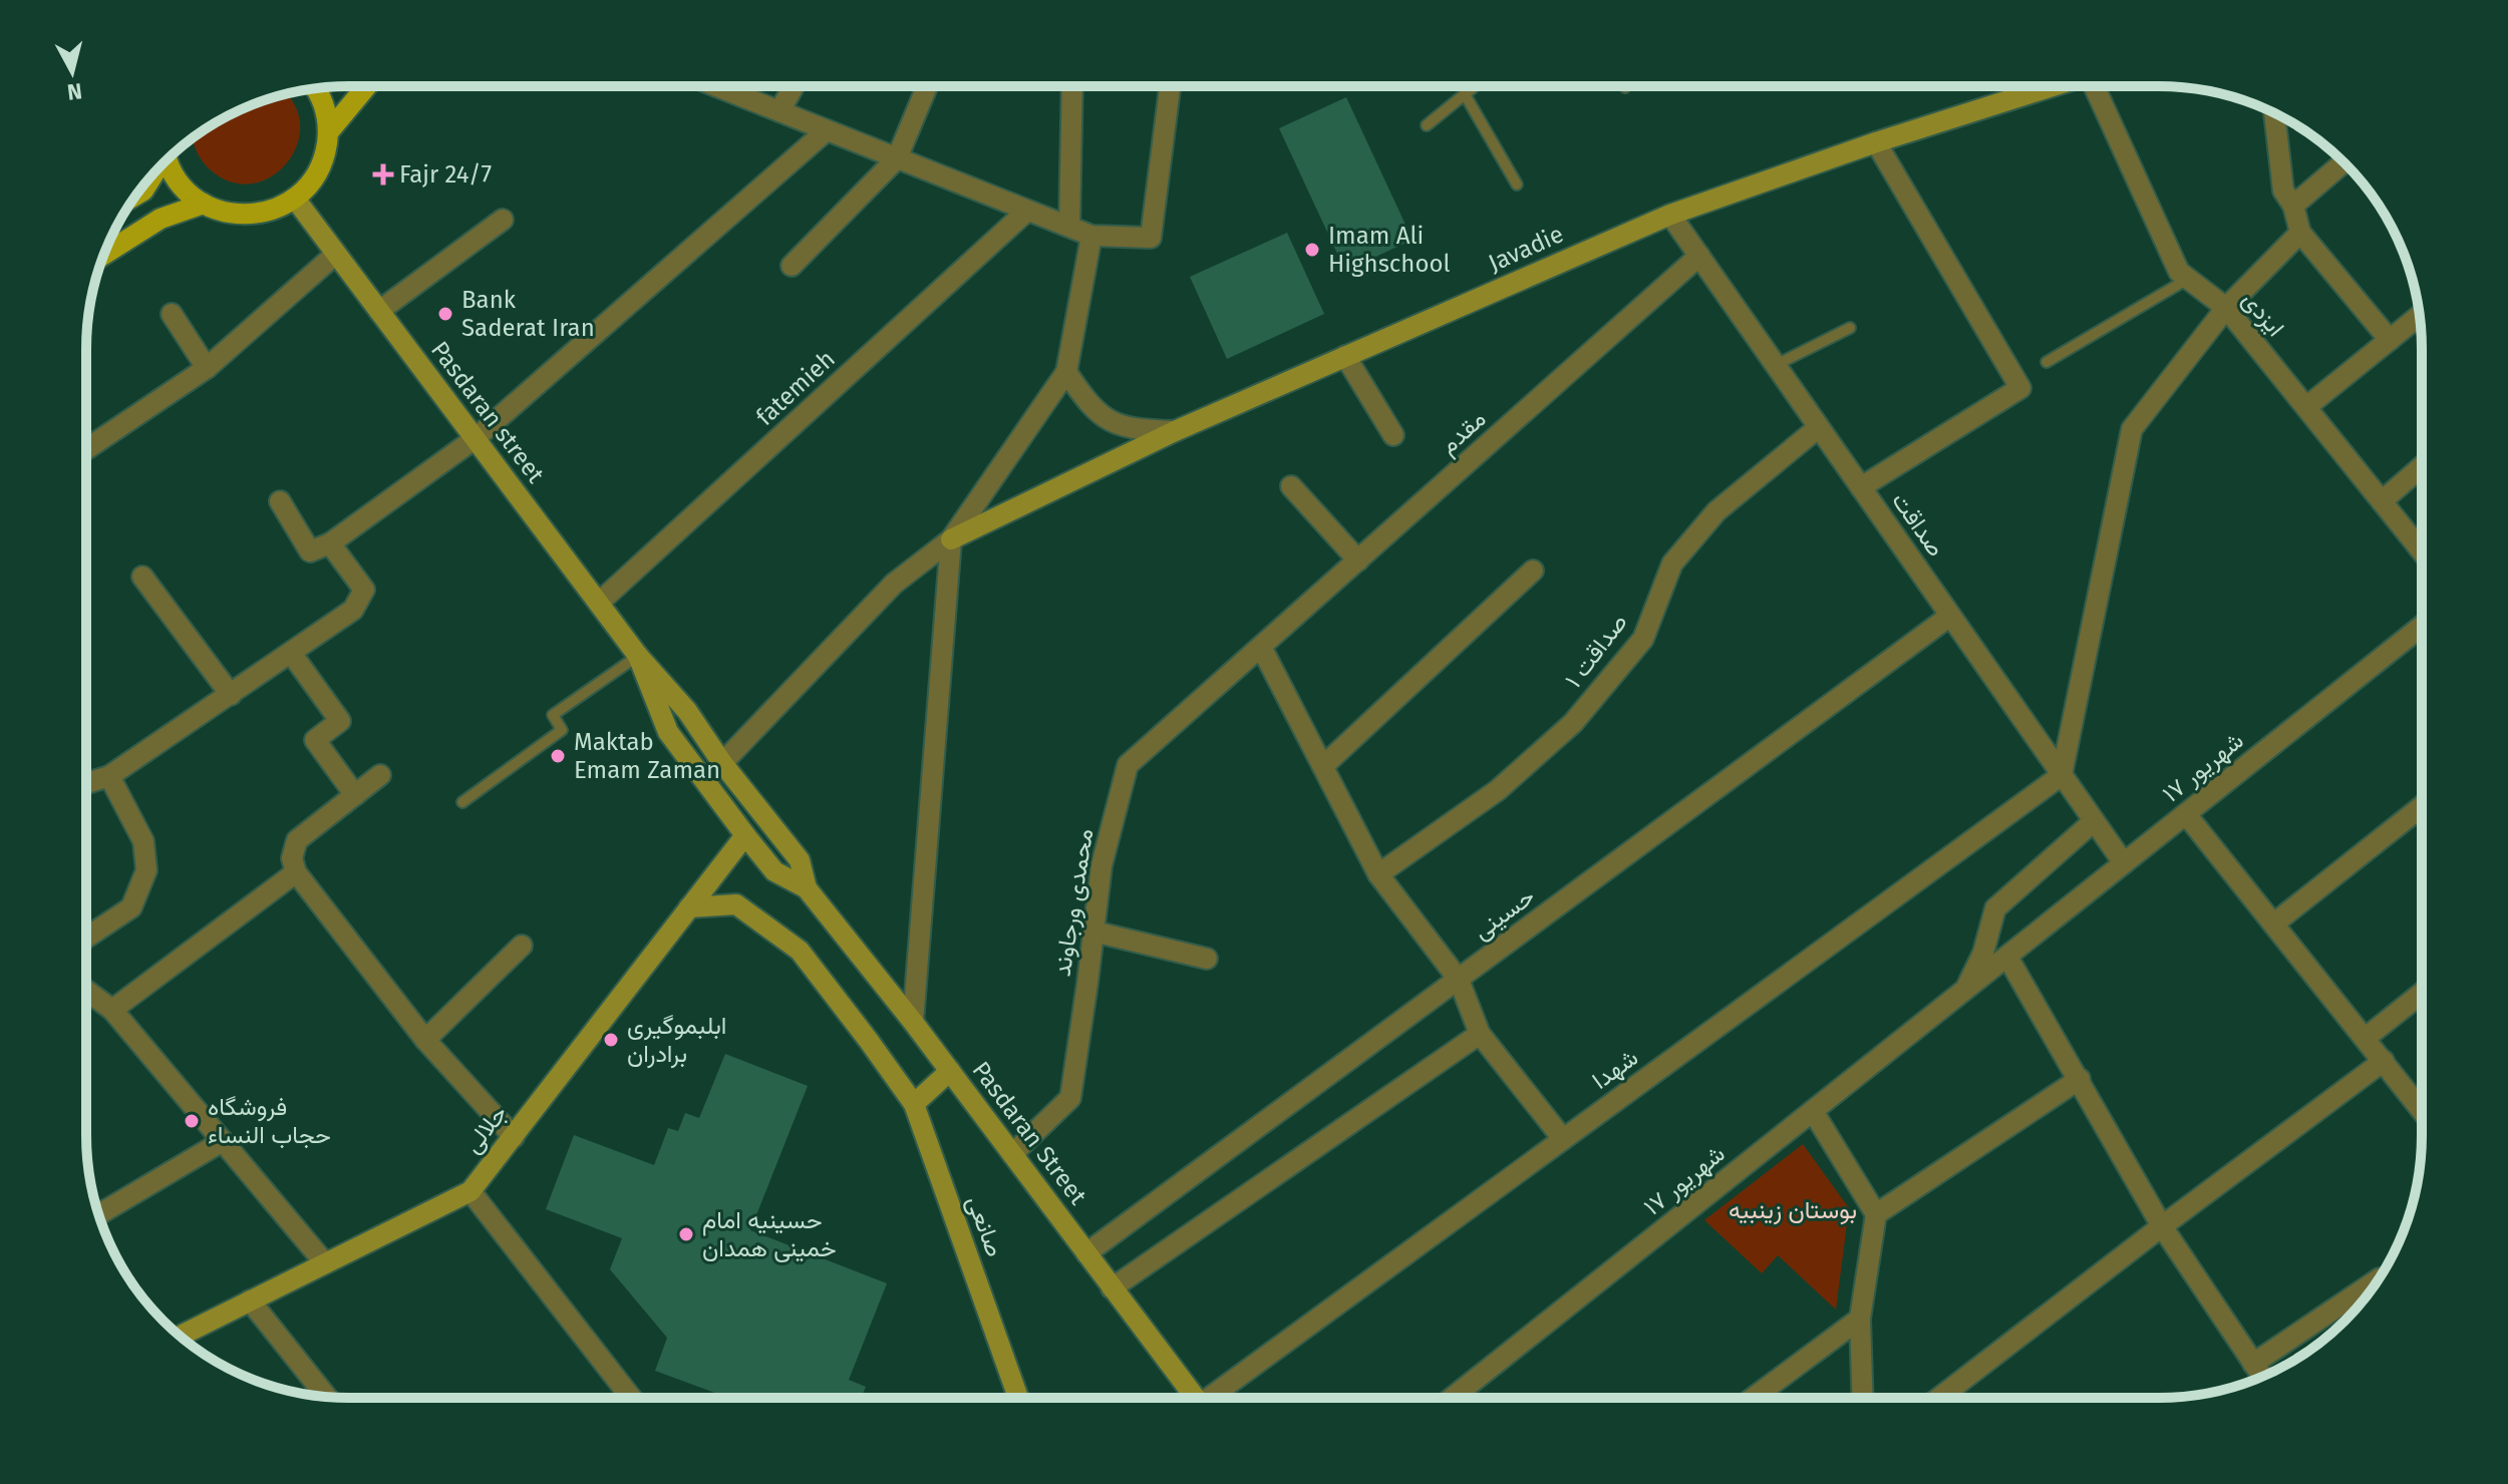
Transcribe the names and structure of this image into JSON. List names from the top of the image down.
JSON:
{
  "streets": {
    "main road": [
      "Javadie",
      "Pasdaran street",
      "جلالی",
      "Pasdaran Street",
      "صانعی"
    ],
    "street": [
      "ایزدی",
      "fatemieh",
      "مقدم",
      "صداقت",
      "صداقت ۱",
      "۱۷ شهریور",
      "محمدی ورجاوند",
      "حسینی",
      "شهدا"
    ]
  },
  "crossings": [
    ["Javadie", "صداقت"],
    ["fatemieh", "Pasdaran street"],
    ["Pasdaran street", "Pasdaran Street"],
    ["مقدم", "صداقت"],
    ["مقدم", "محمدی ورجاوند"],
    ["صداقت", "صداقت ۱"],
    ["صداقت", "۱۷ شهریور"],
    ["صداقت", "حسینی"],
    ["صداقت", "شهدا"],
    ["محمدی ورجاوند", "Pasdaran Street"],
    ["حسینی", "Pasdaran Street"],
    ["جلالی", "Pasdaran Street"],
    ["جلالی", "صانعی"]
  ],
  "parks": ["بوستان زینبیه"],
  "places": {
    "health": ["Fajr 24/7"],
    "other": [
      "Imam Ali Highschool",
      "Bank Saderat Iran",
      "Maktab Emam Zaman",
      "ابلبموگیری برادران",
      "فروشگاه حجاب النساء",
      "حسینیه امام خمینی همدان"
    ]
  },
  "north": "bottom"
}
